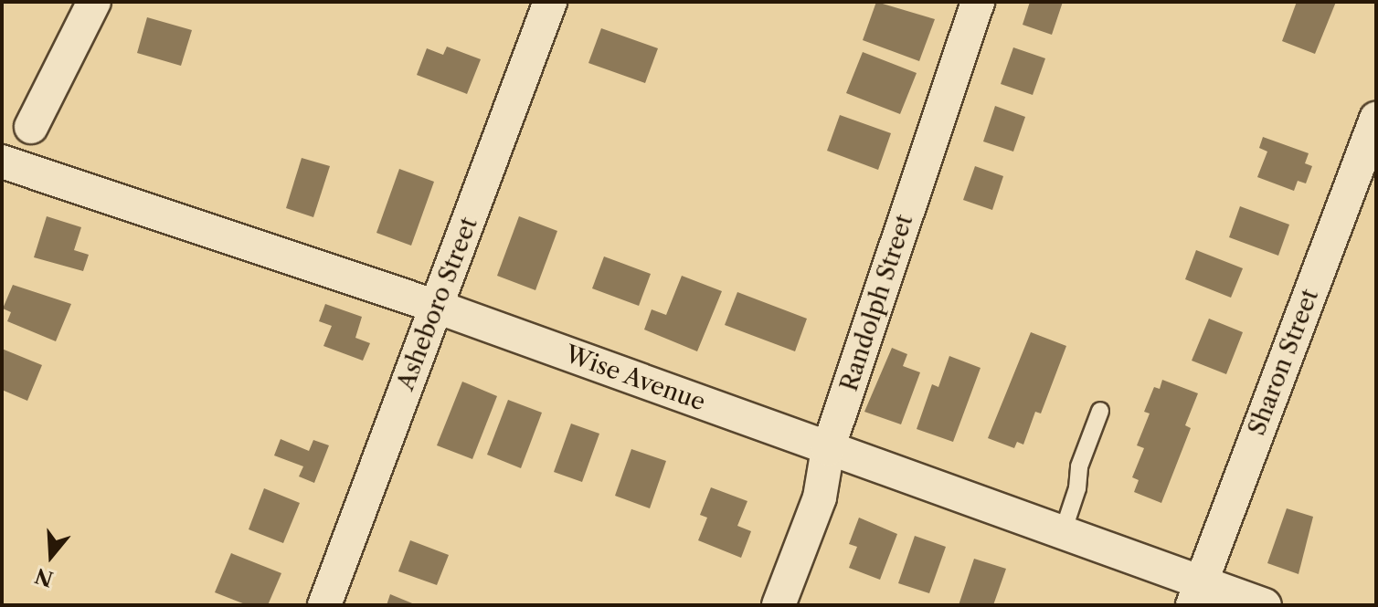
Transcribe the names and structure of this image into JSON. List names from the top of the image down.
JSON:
{
  "streets": {
    "street": [
      "Randolph Street",
      "Asheboro Street",
      "Sharon Street",
      "Wise Avenue"
    ]
  },
  "crossings": [
    ["Randolph Street", "Wise Avenue"],
    ["Asheboro Street", "Wise Avenue"],
    ["Sharon Street", "Wise Avenue"]
  ],
  "north": "bottom"
}
